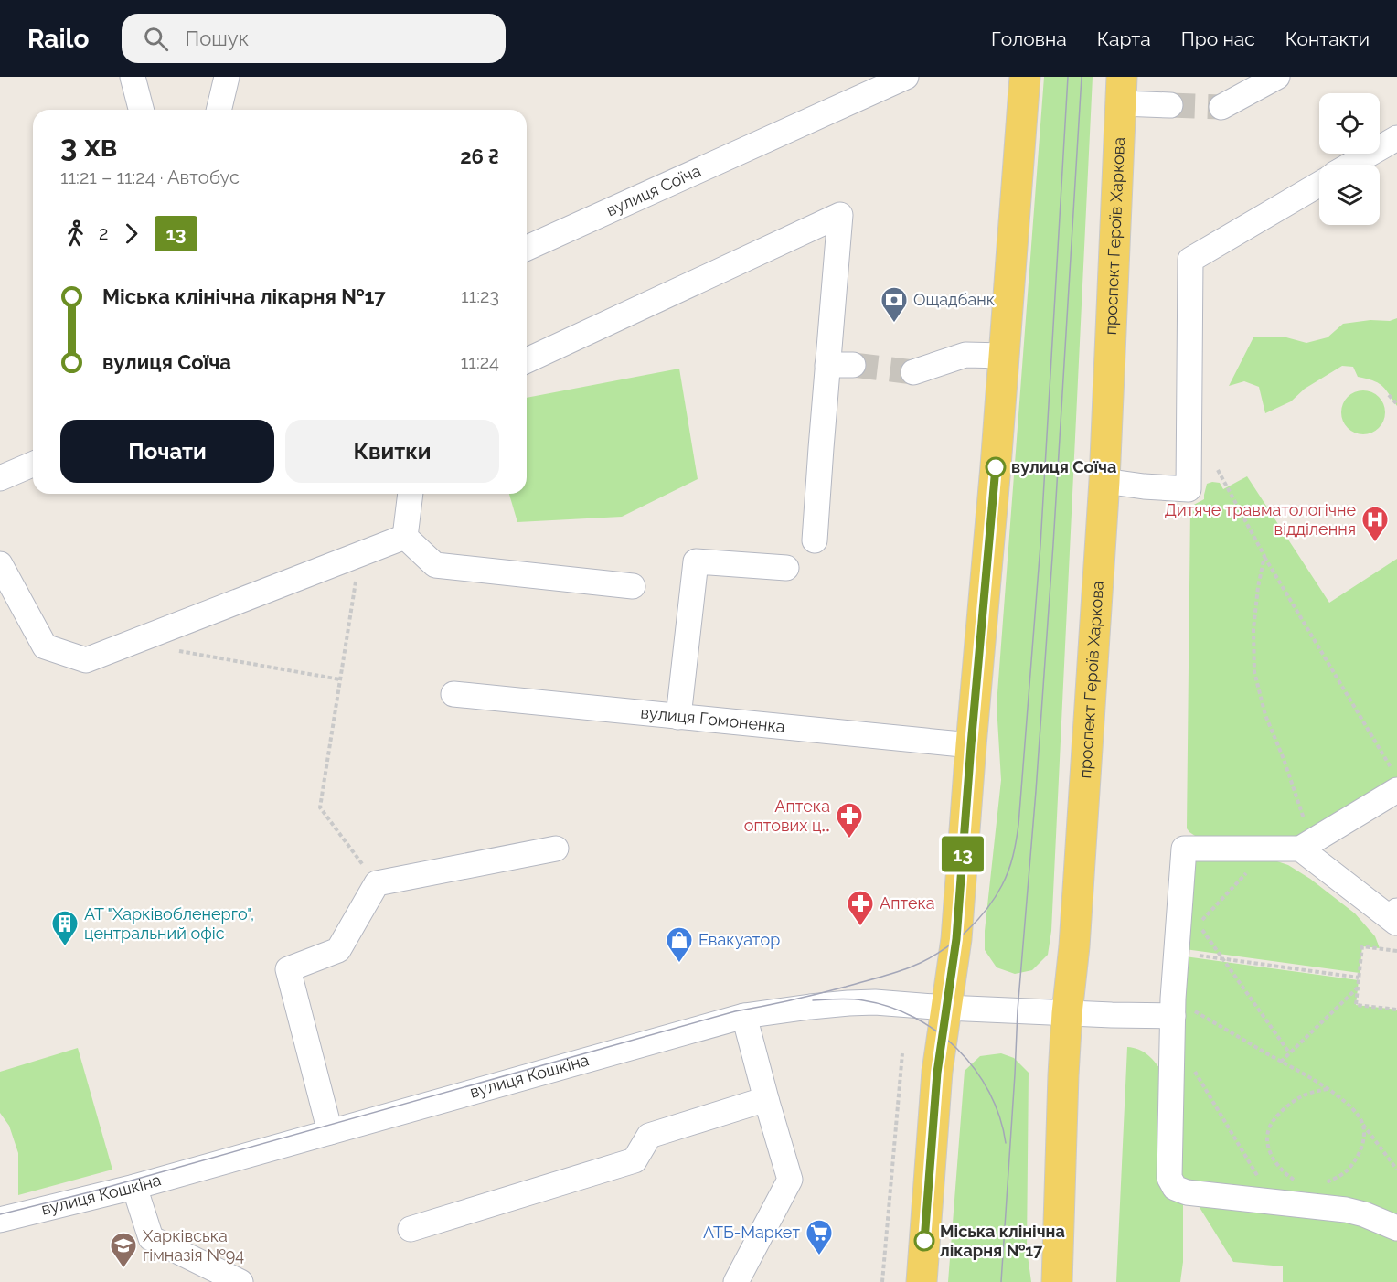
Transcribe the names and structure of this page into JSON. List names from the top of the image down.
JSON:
{
  "streets": {
    "main road": ["проспект Героїв Харкова"],
    "street": ["вулиця Соїча", "вулиця Гомоненка", "вулиця Кошкіна"]
  },
  "crossings": [
    ["проспект Героїв Харкова", "вулиця Кошкіна"]
  ],
  "places": {
    "bank": ["Ощадбанк"],
    "other": ["вулиця Соїча", "Міська клінічна лікарня №17"],
    "hospital": ["Дитяче травматологічне відділення"],
    "pharmacy": ["Аптека оптових ц‥", "Аптека"],
    "building": ["АТ \"Харківобленерго\", центральний офіс"],
    "shop": ["Евакуатор"],
    "supermarket": ["АТБ-Маркет"],
    "school or university": ["Харківська гімназія №94"]
  },
  "lines": ["bus line 13"],
  "page": {
    "header": "Railo",
    "search": "Пошук",
    "nav": [
      "Головна",
      "Карта",
      "Про нас",
      "Контакти"
    ],
    "on_map": "13",
    "heading": ["3 хв", "11:21 – 11:24 · Автобус", "26 ₴"],
    "legs": ["2", "13"],
    "list": [
      {
        "name": "Міська клінічна лікарня №17",
        "value": "11:23"
      },
      {
        "name": "вулиця Соїча",
        "value": "11:24"
      }
    ],
    "buttons": ["Почати", "Квитки"]
  }
}
